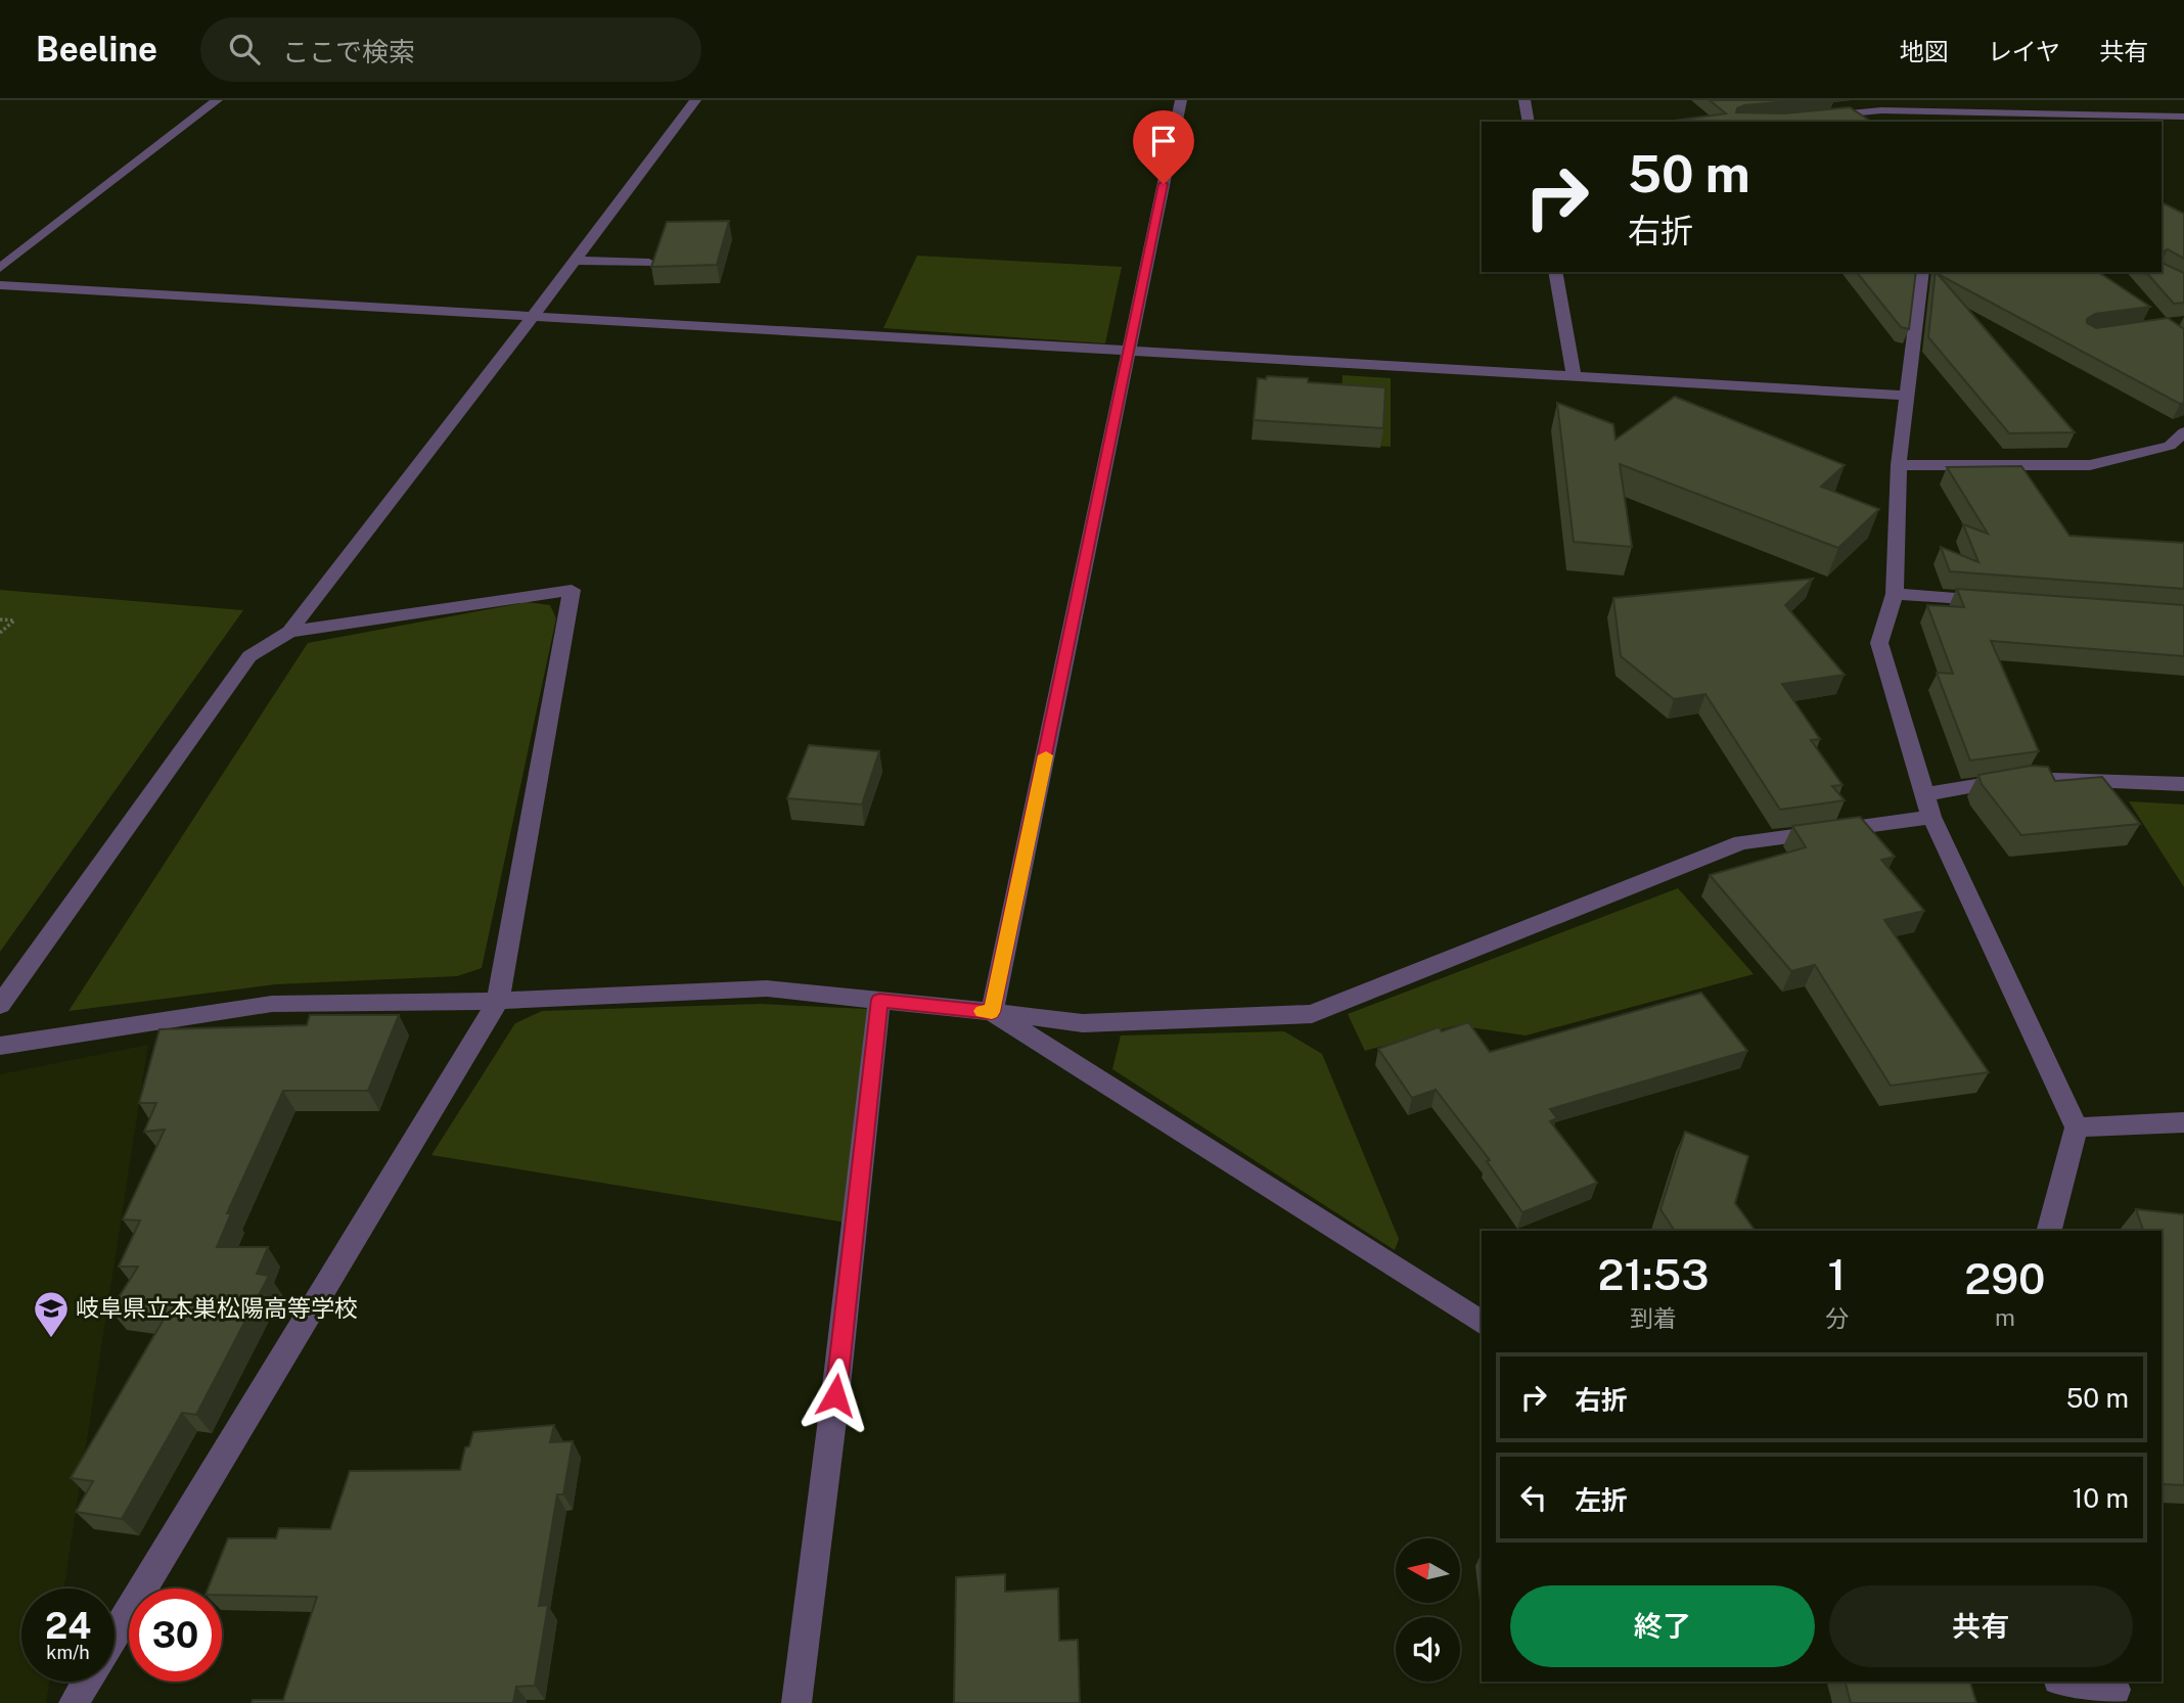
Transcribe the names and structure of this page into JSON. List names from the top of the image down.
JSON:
{
  "places": {
    "school or university": ["岐阜県立本巣松陽高等学校"]
  },
  "north": "left",
  "page": {
    "header": "Beeline",
    "search": "ここで検索",
    "nav": ["地図", "レイヤ", "共有"],
    "turn": ["50 m", "右折"],
    "eta": [
      "21:53",
      "到着",
      "1",
      "分",
      "290",
      "m"
    ],
    "list": [
      {
        "name": "右折",
        "value": "50 m"
      },
      {
        "name": "左折",
        "value": "10 m"
      }
    ],
    "buttons": ["終了", "共有"],
    "speed": "24 km/h",
    "limit": "30"
  }
}
